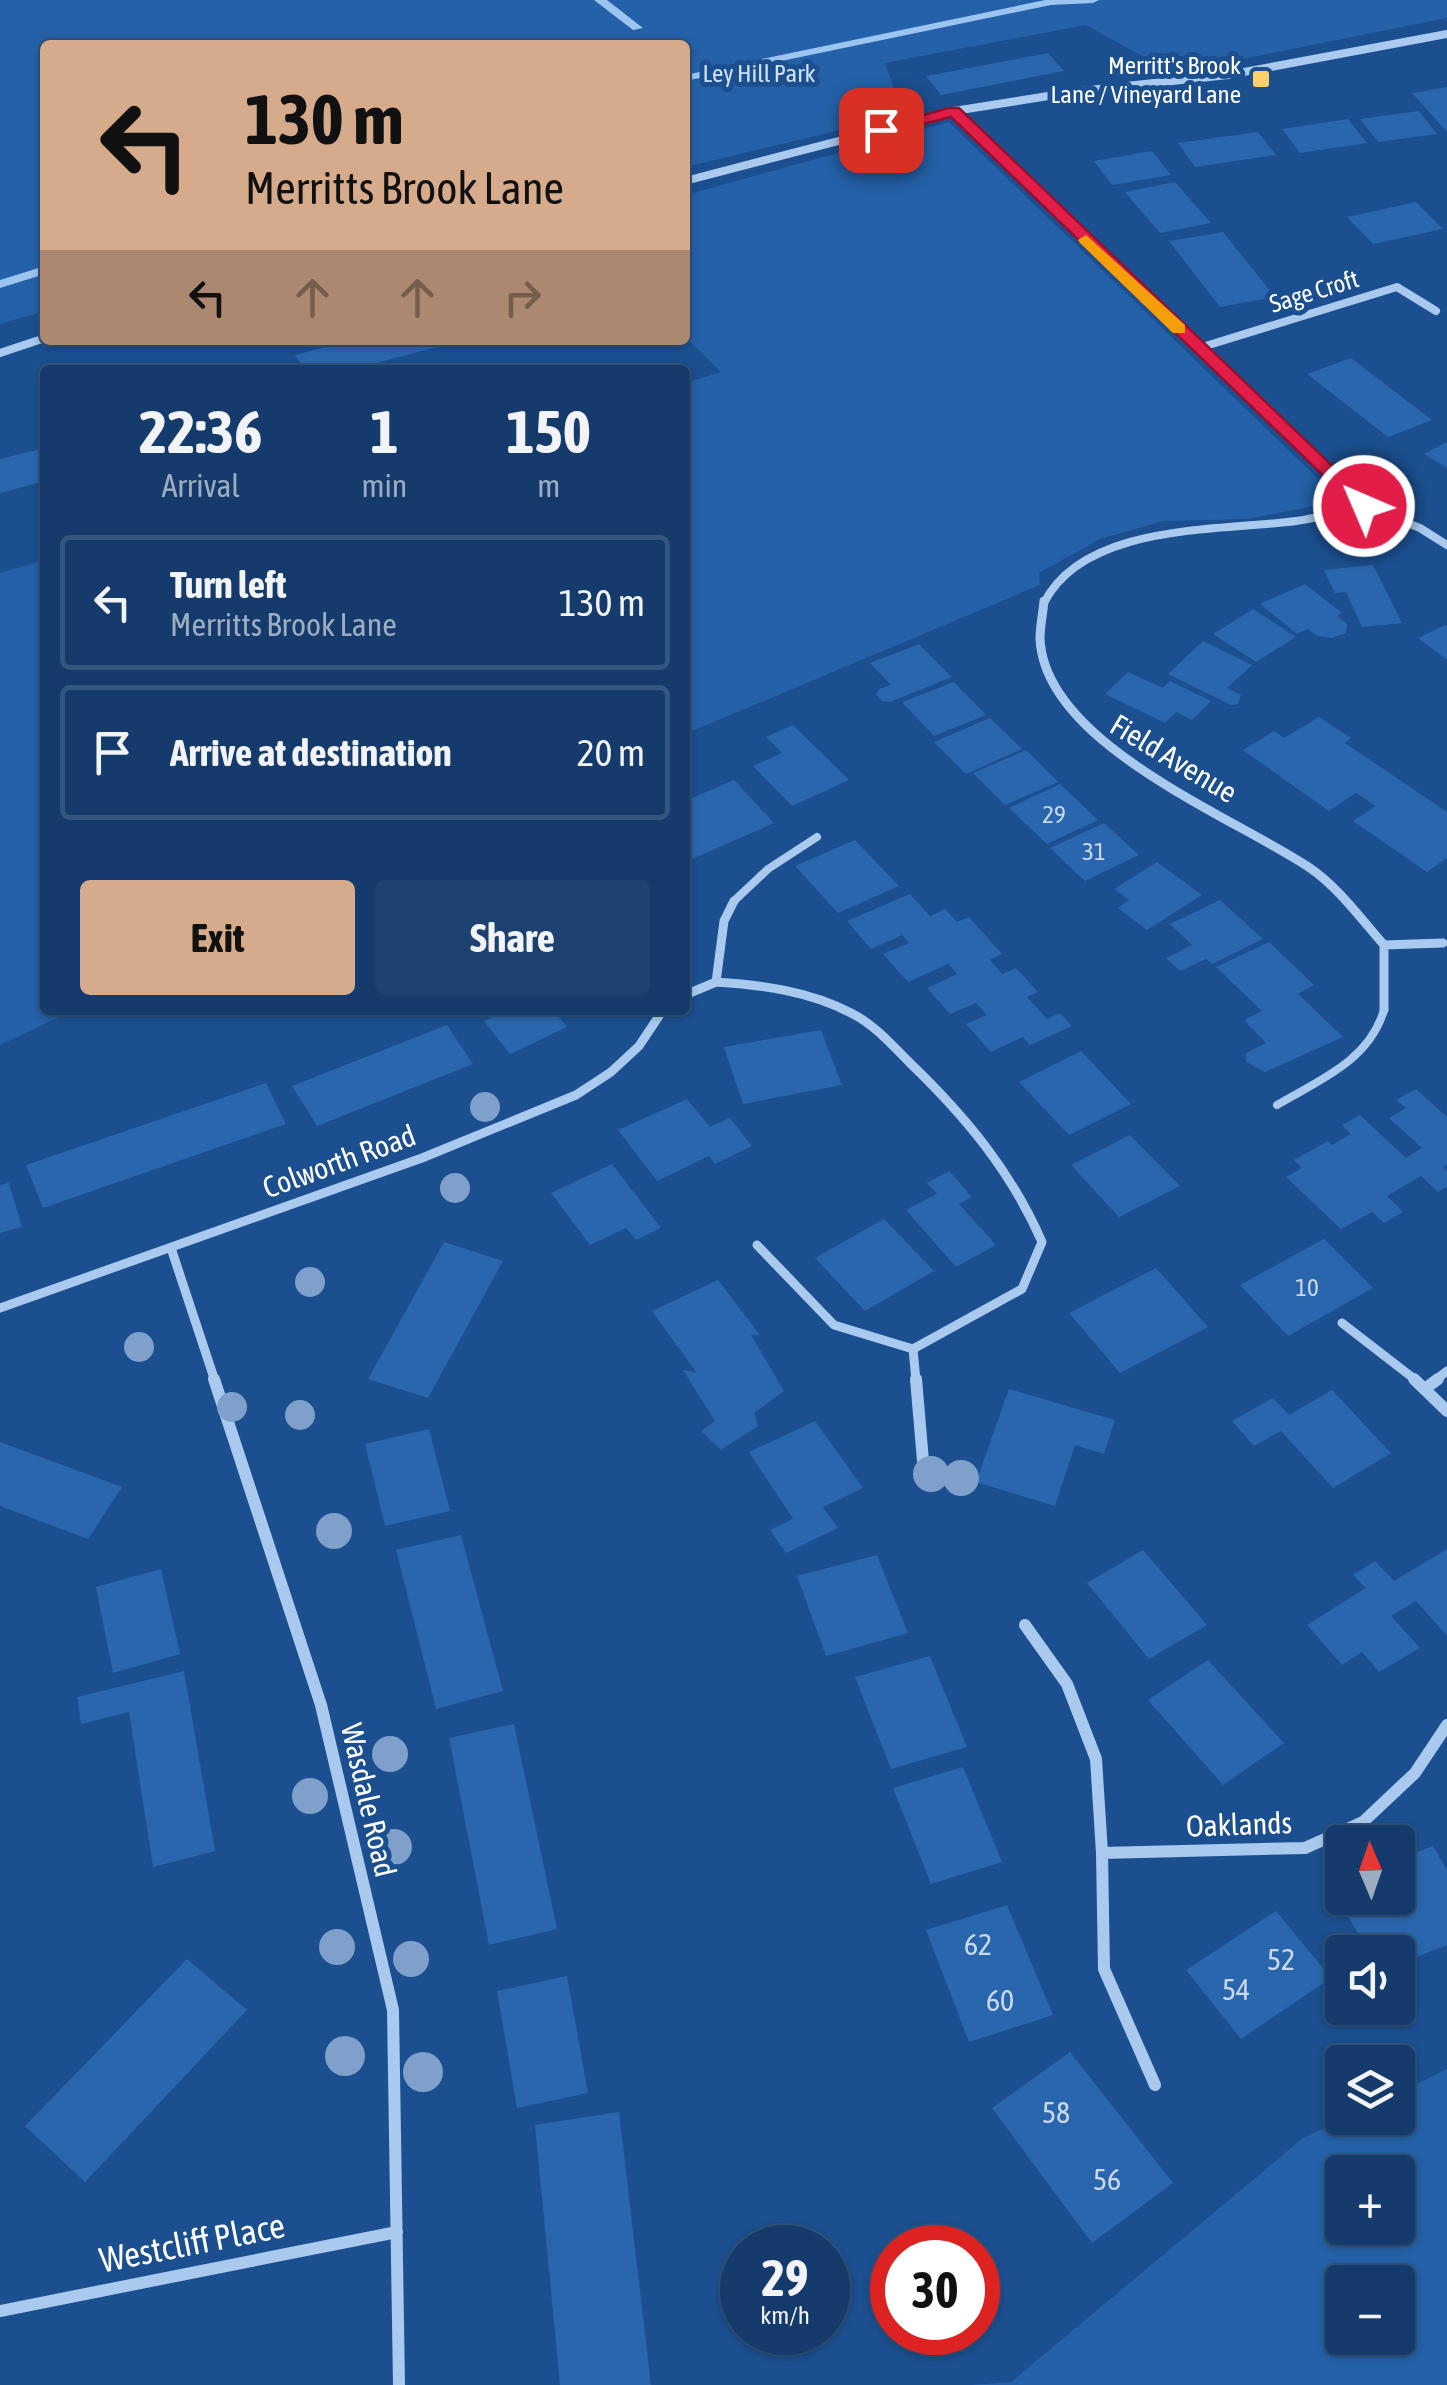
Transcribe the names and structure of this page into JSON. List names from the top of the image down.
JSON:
{
  "streets": {
    "street": [
      "Sage Croft",
      "Field Avenue",
      "Colworth Road",
      "Wasdale Road",
      "Oaklands",
      "Westcliff Place"
    ]
  },
  "crossings": [
    ["Colworth Road", "Wasdale Road"],
    ["Wasdale Road", "Westcliff Place"]
  ],
  "parks": ["Ley Hill Park"],
  "places": {
    "transit": ["Merritt's Brook Lane / Vineyard Lane"]
  },
  "house_numbers": [
    "29",
    "31",
    "10",
    "62",
    "52",
    "54",
    "60",
    "58",
    "56"
  ],
  "north": "top",
  "page": {
    "turn": ["130 m", "Merritts Brook Lane"],
    "eta": [
      "22:36",
      "Arrival",
      "1",
      "min",
      "150",
      "m"
    ],
    "list": [
      {
        "name": "Turn left",
        "note": "Merritts Brook Lane",
        "value": "130 m"
      },
      {
        "name": "Arrive at destination",
        "value": "20 m"
      }
    ],
    "buttons": ["Exit", "Share"],
    "map_buttons": ["+", "−"],
    "speed": "29 km/h",
    "limit": "30"
  }
}
